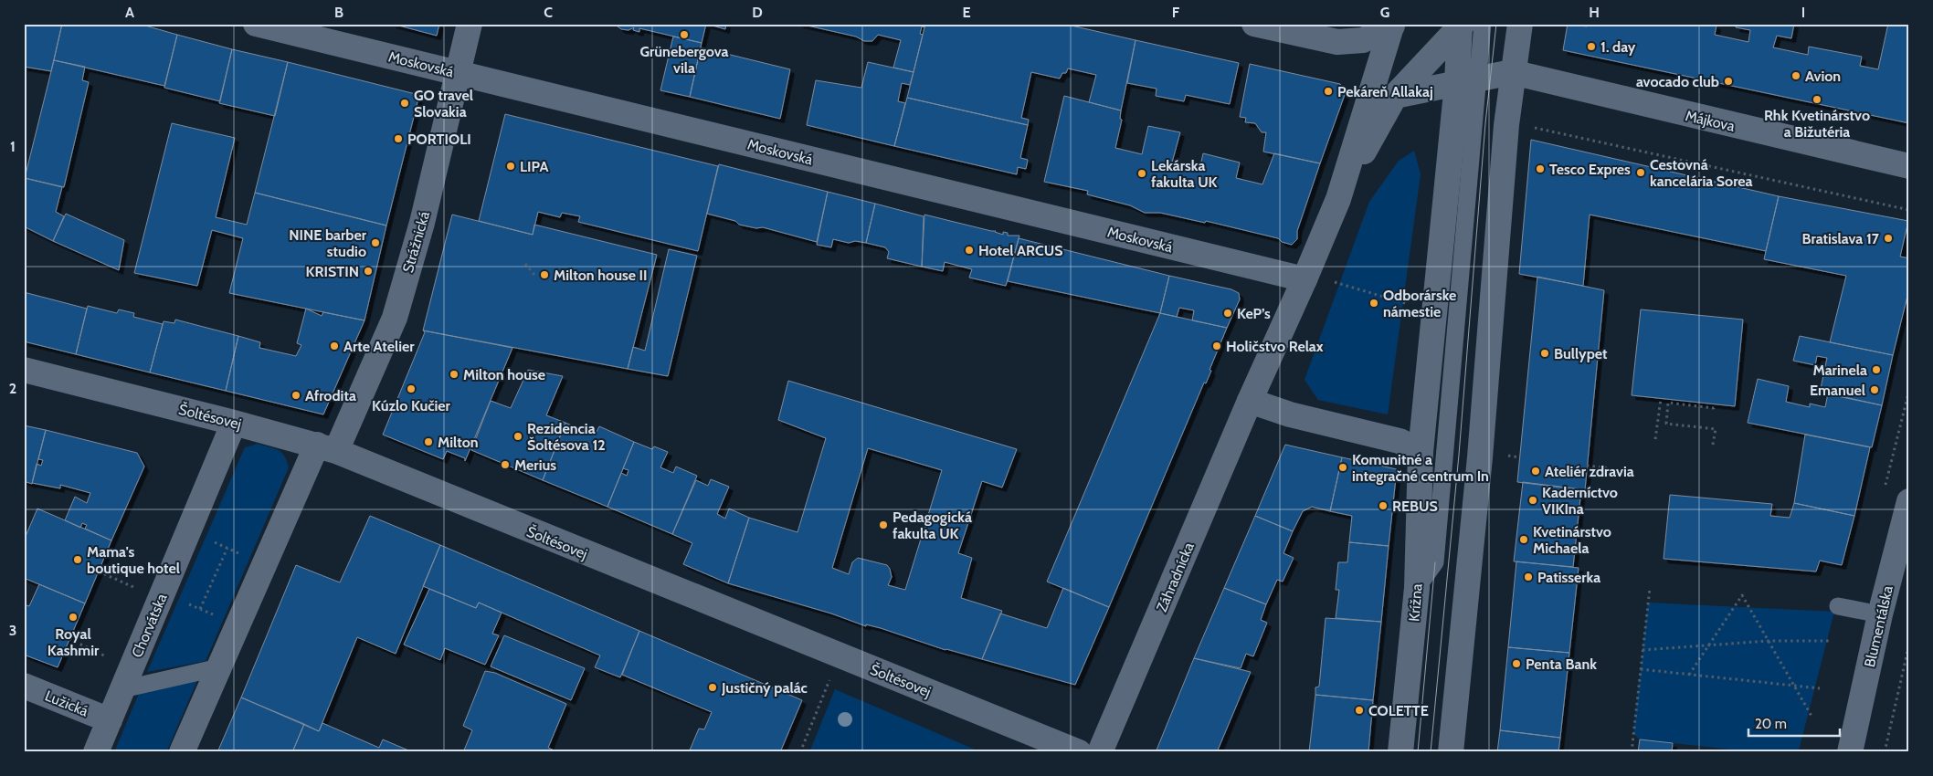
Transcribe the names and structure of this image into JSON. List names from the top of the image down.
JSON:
{
  "streets": {
    "street": [
      "Moskovská",
      "Májkova",
      "Strážnická",
      "Šoltésovej",
      "Záhradnícka",
      "Krížna",
      "Chorvátska",
      "Blumentálska",
      "Lužická"
    ]
  },
  "crossings": [
    ["Moskovská", "Strážnická"],
    ["Strážnická", "Šoltésovej"],
    ["Šoltésovej", "Chorvátska"],
    ["Chorvátska", "Lužická"]
  ],
  "places": [
    "Grünebergova vila",
    "1. day",
    "Avion",
    "avocado club",
    "Pekáreň Allakaj",
    "Rhk Kvetinárstvo a Bižutéria",
    "GO travel Slovakia",
    "PORTIOLI",
    "LIPA",
    "Tesco Expres",
    "Cestovná kancelária Sorea",
    "Lekárska fakulta UK",
    "Bratislava 17",
    "NINE barber studio",
    "Hotel ARCUS",
    "KRISTIN",
    "Milton house II",
    "Odborárske námestie",
    "KeP’s",
    "Arte Atelier",
    "Holičstvo Relax",
    "Bullypet",
    "Marinela",
    "Milton house",
    "Kúzlo Kučier",
    "Emanuel",
    "Afrodita",
    "Rezidencia Šoltésova 12",
    "Milton",
    "Merius",
    "Komunitné a integračné centrum In",
    "Ateliér zdravia",
    "Kaderníctvo VIKIna",
    "REBUS",
    "Pedagogická fakulta UK",
    "Kvetinárstvo Michaela",
    "Mama's boutique hotel",
    "Patisserka",
    "Royal Kashmir",
    "Penta Bank",
    "Justičný palác",
    "COLETTE"
  ],
  "scale_bar": "20 m",
  "grid": {
    "columns": [
      "A",
      "B",
      "C",
      "D",
      "E",
      "F",
      "G",
      "H",
      "I"
    ],
    "rows": ["1", "2", "3"]
  }
}
